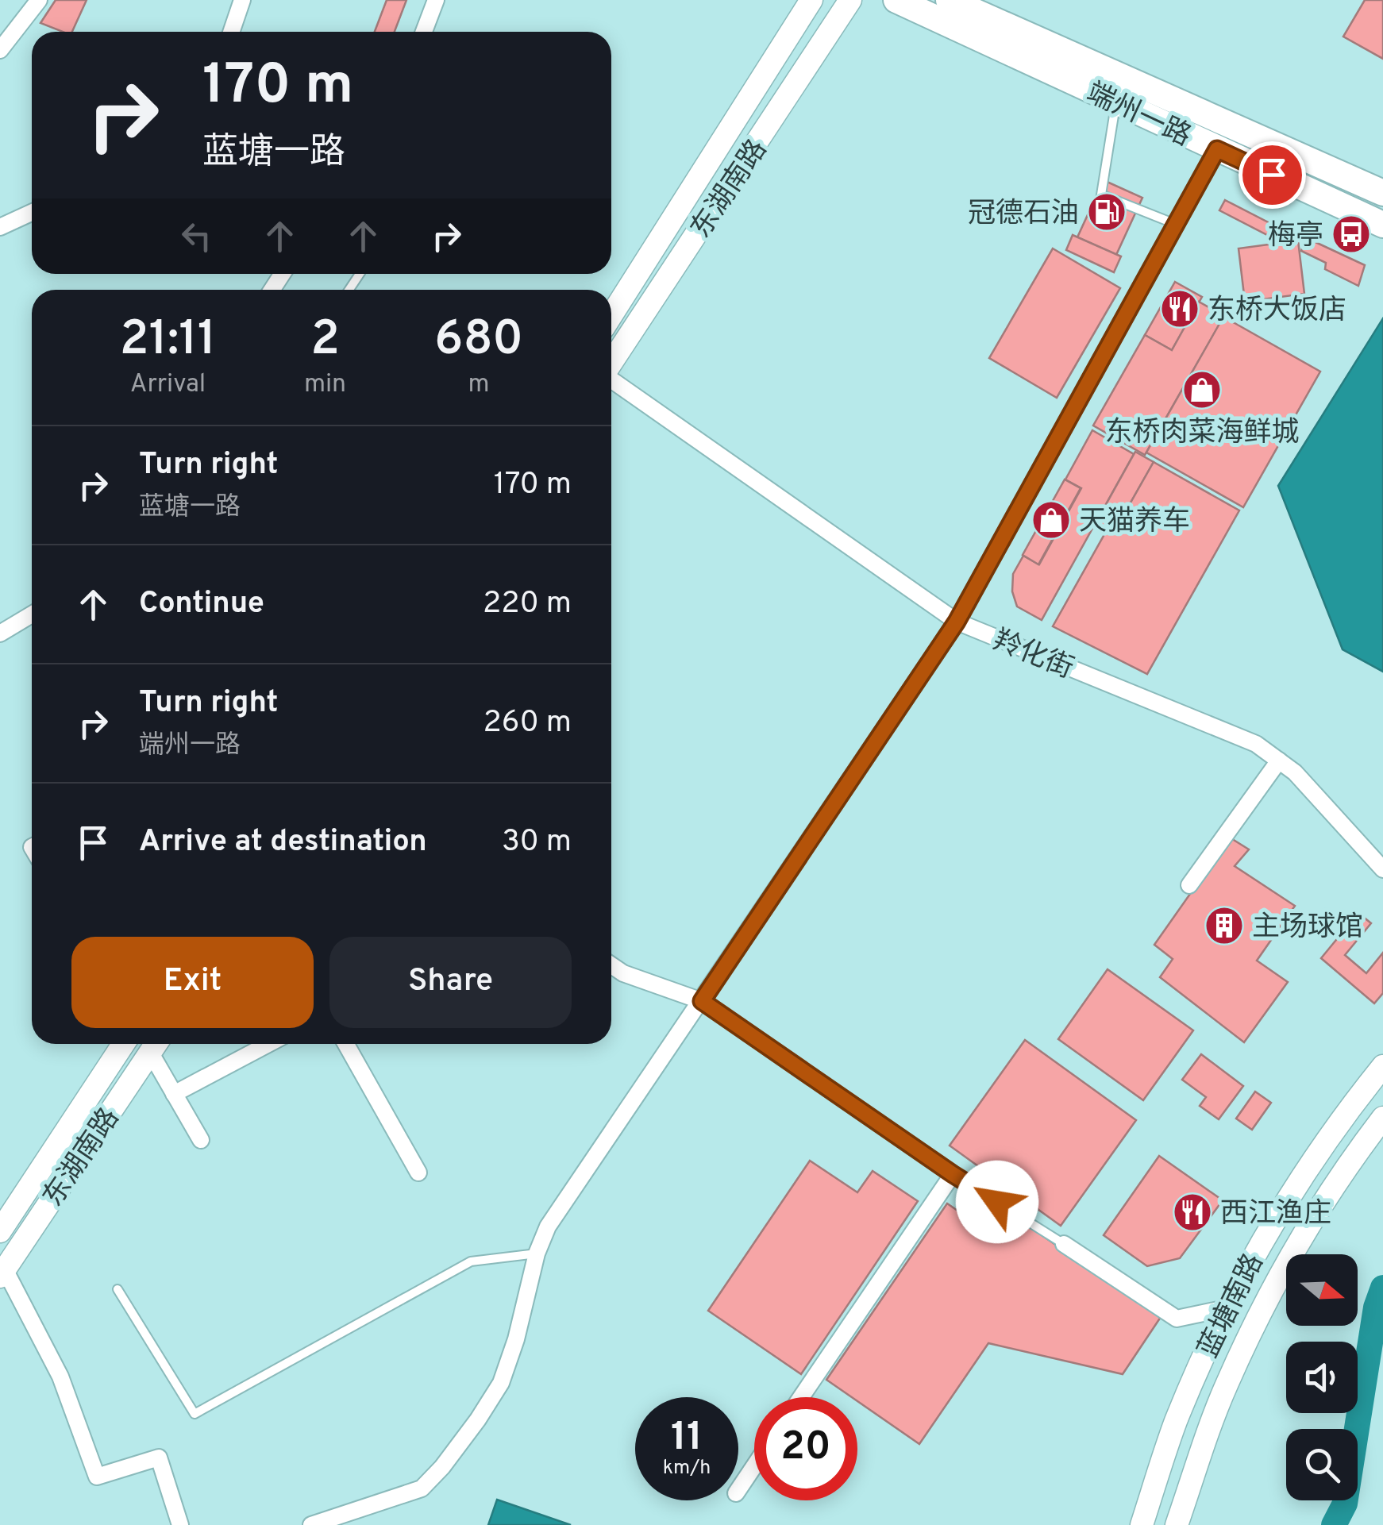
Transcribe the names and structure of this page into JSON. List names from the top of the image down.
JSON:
{
  "streets": {
    "main road": ["端州一路", "东湖南路", "蓝塘南路"],
    "street": ["羚化街"]
  },
  "places": {
    "fuel station": ["冠德石油"],
    "bus stop": ["梅亭"],
    "restaurant": ["东桥大饭店", "西江渔庄"],
    "shop": ["东桥肉菜海鲜城", "天猫养车"],
    "building": ["主场球馆"]
  },
  "north": "right",
  "page": {
    "turn": ["170 m", "蓝塘一路"],
    "eta": [
      "21:11",
      "Arrival",
      "2",
      "min",
      "680",
      "m"
    ],
    "list": [
      {
        "name": "Turn right",
        "note": "蓝塘一路",
        "value": "170 m"
      },
      {
        "name": "Continue",
        "value": "220 m"
      },
      {
        "name": "Turn right",
        "note": "端州一路",
        "value": "260 m"
      },
      {
        "name": "Arrive at destination",
        "value": "30 m"
      }
    ],
    "buttons": ["Exit", "Share"],
    "speed": "11 km/h",
    "limit": "20"
  }
}
